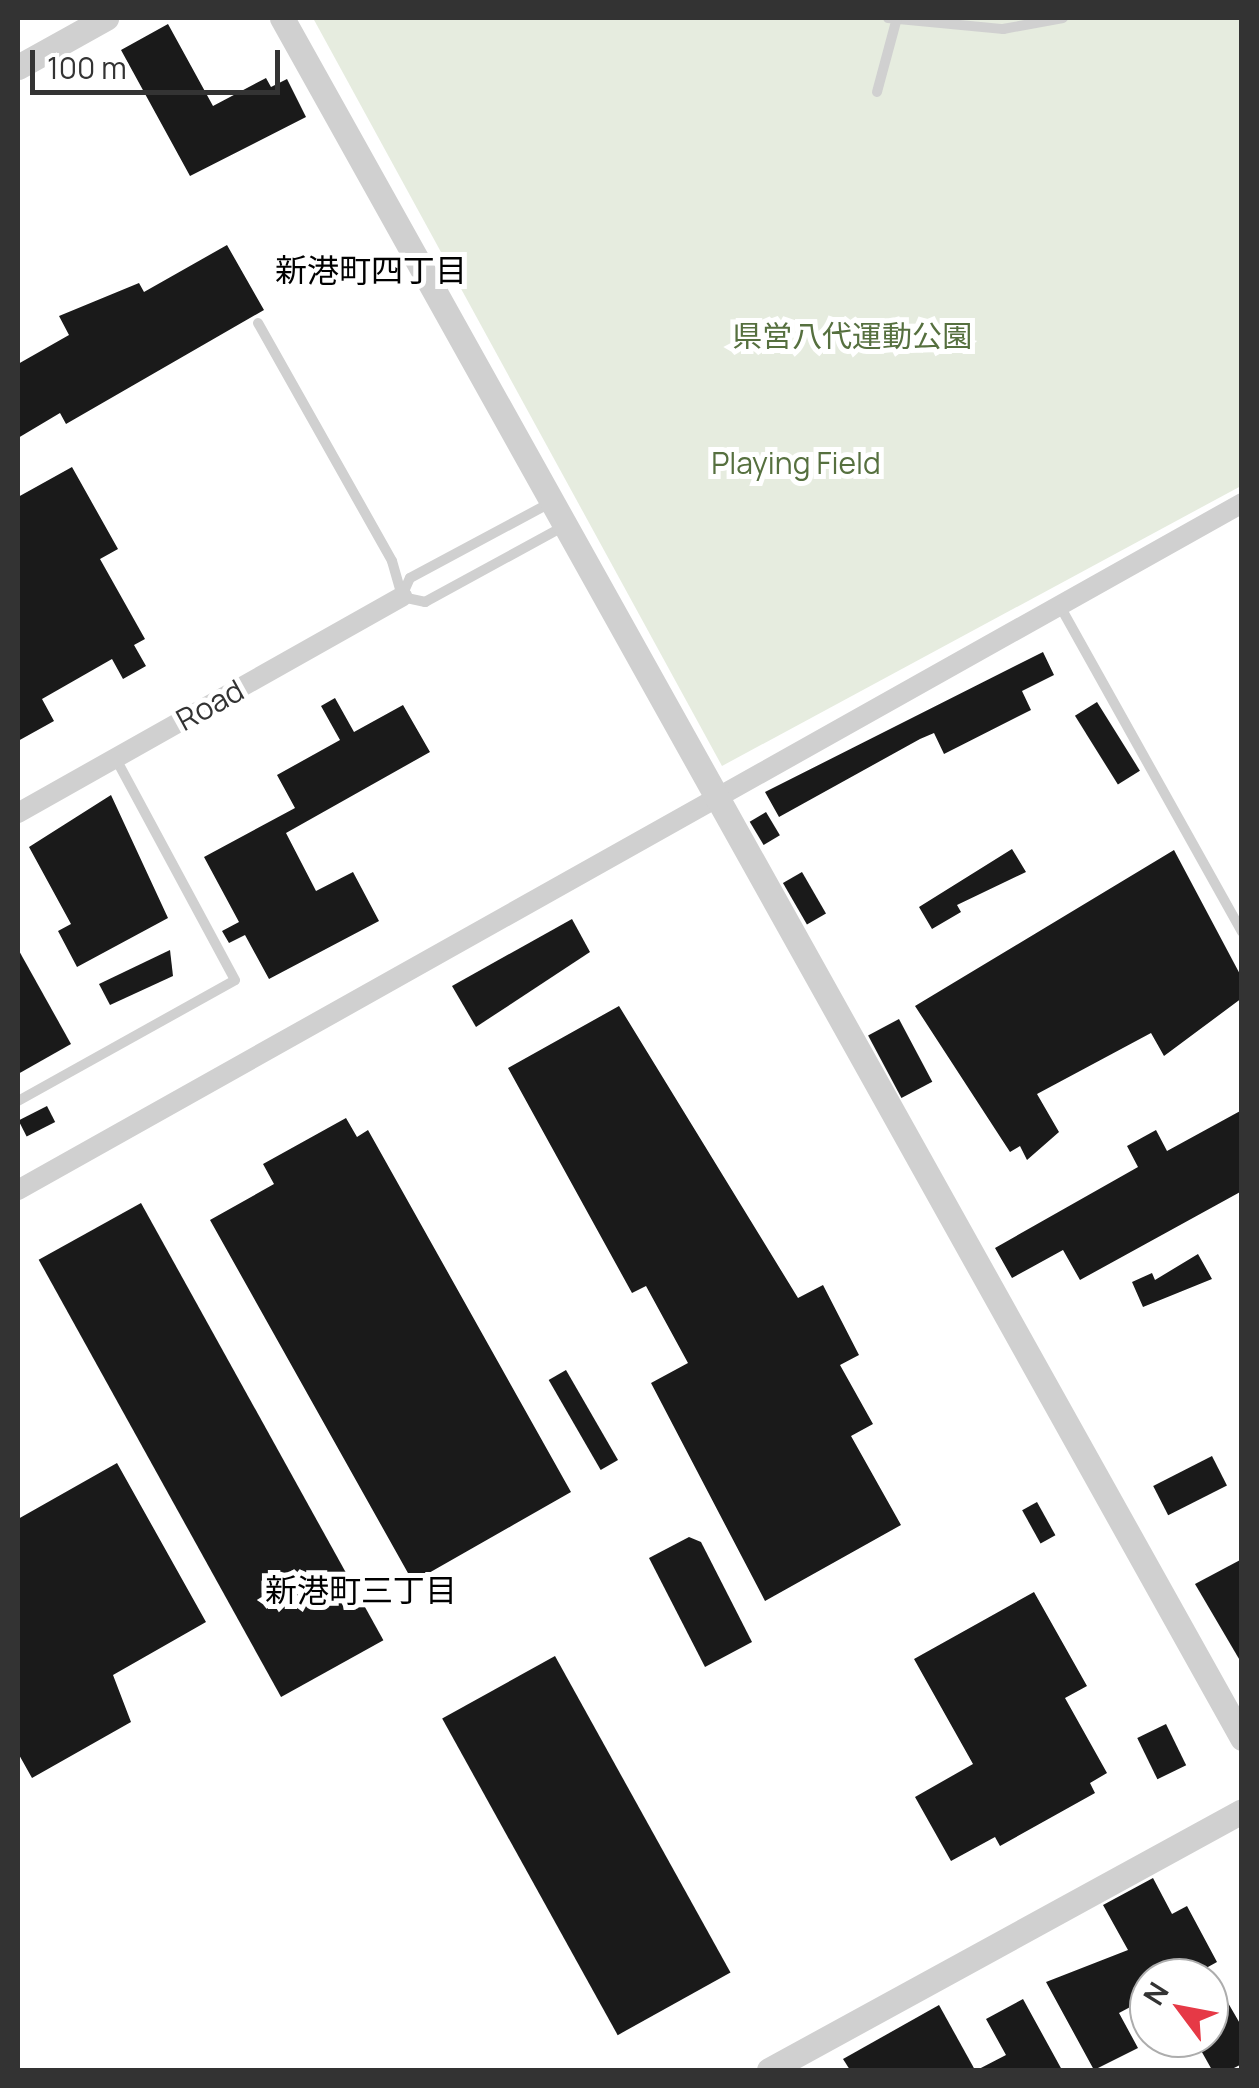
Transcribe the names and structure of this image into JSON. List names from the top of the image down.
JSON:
{
  "streets": {
    "street": ["Road"]
  },
  "districts": ["新港町四丁目", "新港町三丁目"],
  "parks": ["県営八代運動公園", "Playing Field"],
  "scale_bar": "100 m",
  "north": "top left"
}
